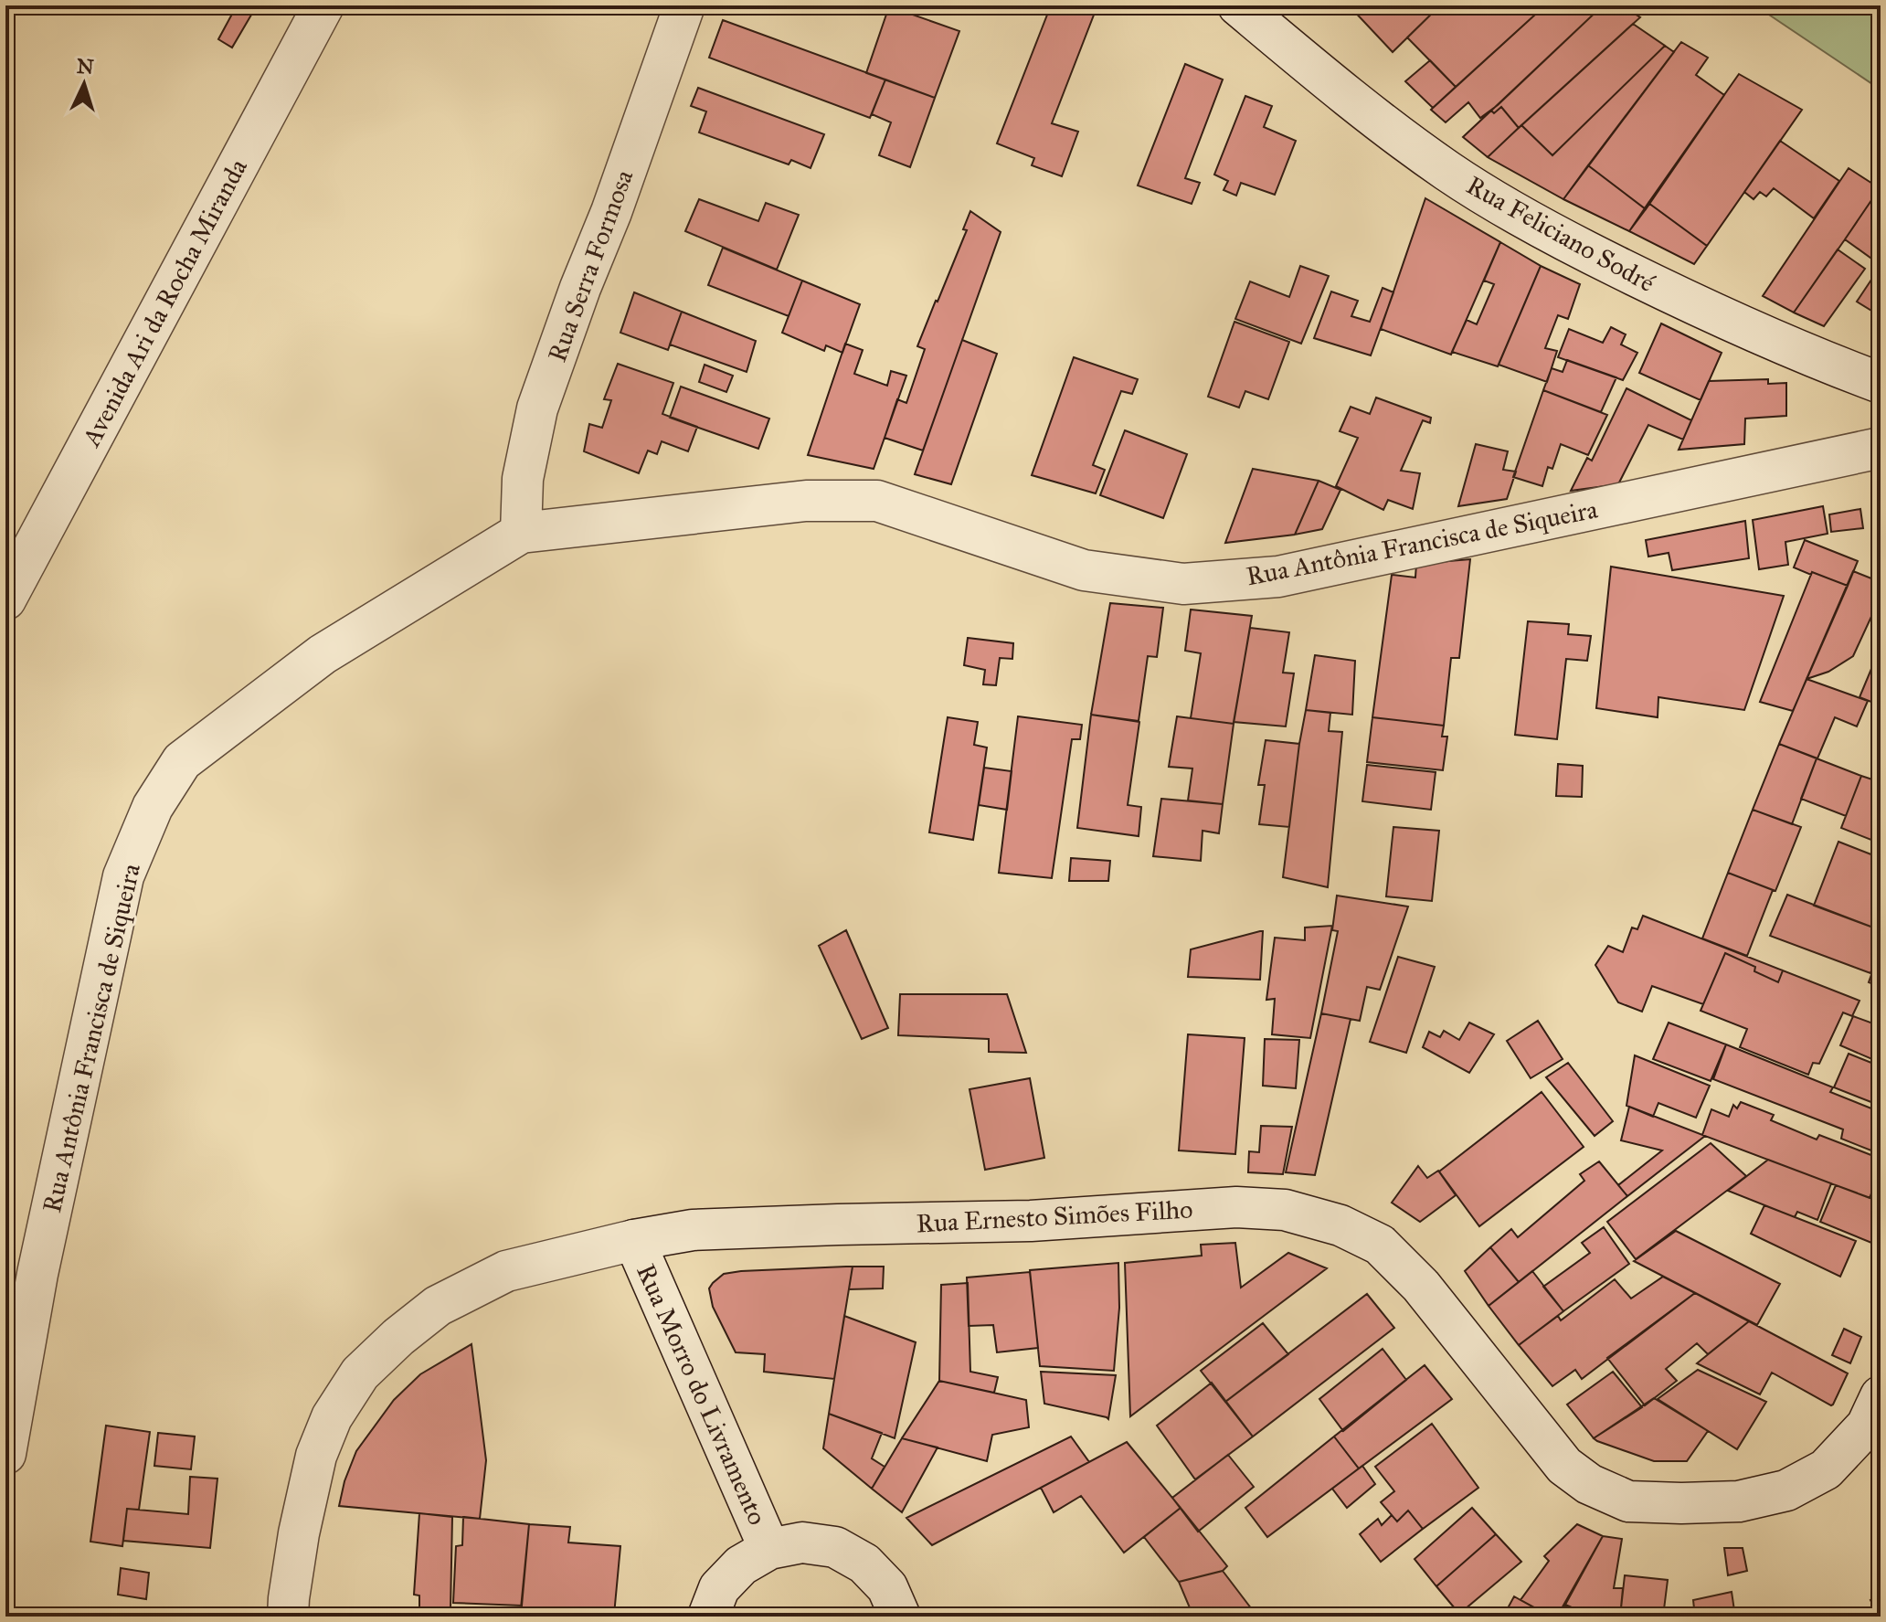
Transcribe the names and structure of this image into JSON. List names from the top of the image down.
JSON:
{
  "streets": {
    "street": [
      "Rua Feliciano Sodré",
      "Rua Serra Formosa",
      "Avenida Ari da Rocha Miranda",
      "Rua Antônia Francisca de Siqueira",
      "Rua Ernesto Simões Filho",
      "Rua Morro do Livramento"
    ]
  },
  "crossings": [
    ["Rua Serra Formosa", "Rua Antônia Francisca de Siqueira"],
    ["Rua Ernesto Simões Filho", "Rua Morro do Livramento"]
  ],
  "north": "top"
}
